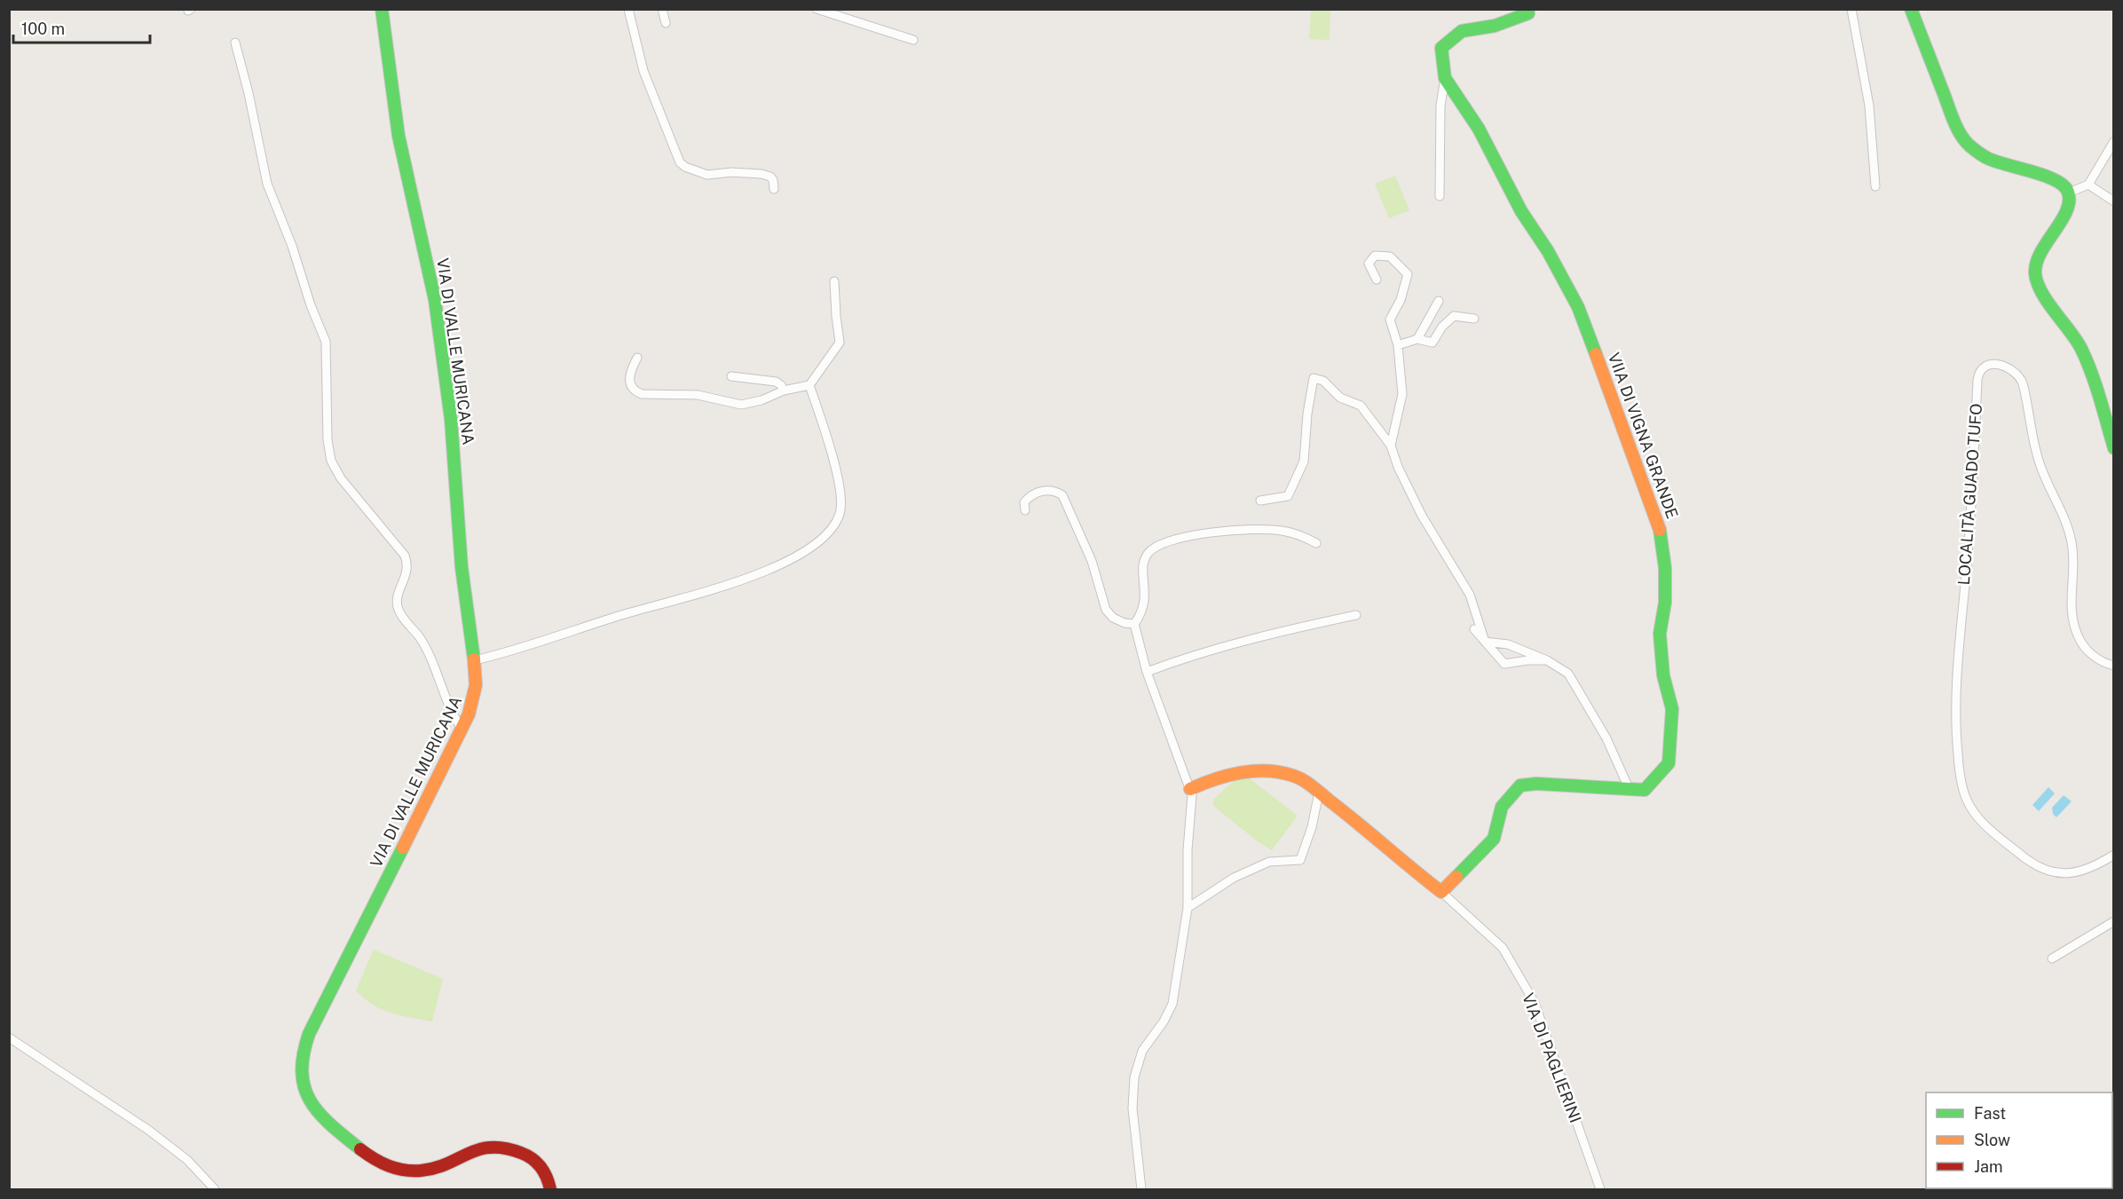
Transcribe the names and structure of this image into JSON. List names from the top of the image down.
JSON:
{
  "streets": {
    "street": [
      "VIA DI VALLE MURICANA",
      "VIIA DI VIGNA GRANDE",
      "LOCALITÀ GUADO TUFO",
      "VIA DI PAGLIERINI"
    ]
  },
  "crossings": [
    ["VIIA DI VIGNA GRANDE", "VIA DI PAGLIERINI"]
  ],
  "legend": ["Fast", "Slow", "Jam"],
  "scale_bar": "100 m"
}
